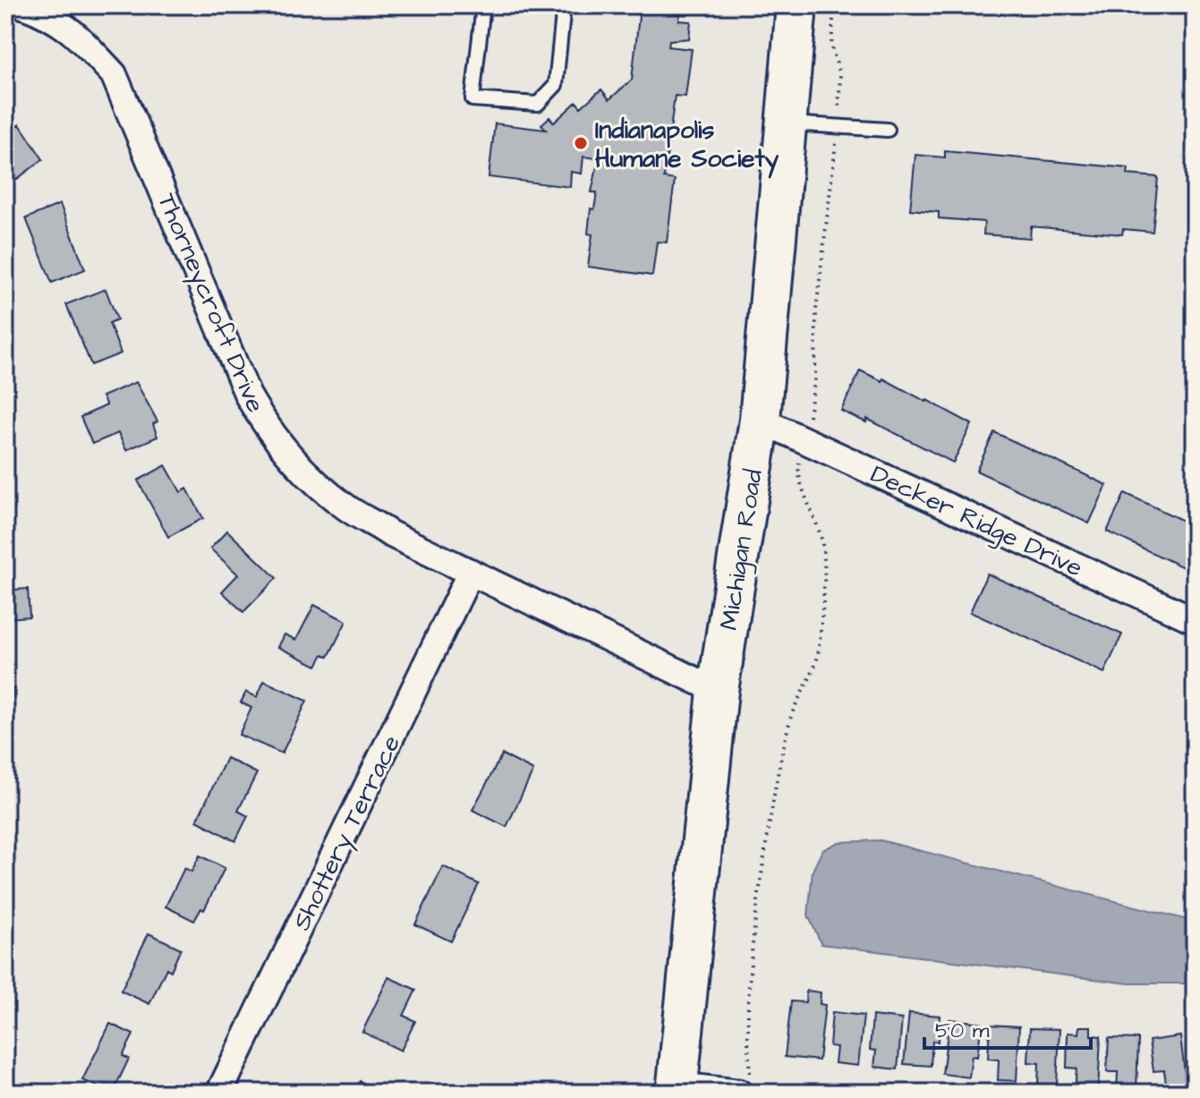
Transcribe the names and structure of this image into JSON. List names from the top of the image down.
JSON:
{
  "streets": {
    "main road": ["Michigan Road"],
    "street": ["Thorneycroft Drive", "Decker Ridge Drive", "Shottery Terrace"]
  },
  "crossings": [
    ["Thorneycroft Drive", "Michigan Road"],
    ["Thorneycroft Drive", "Shottery Terrace"],
    ["Decker Ridge Drive", "Michigan Road"]
  ],
  "places": ["Indianapolis Humane Society"],
  "scale_bar": "50 m"
}
